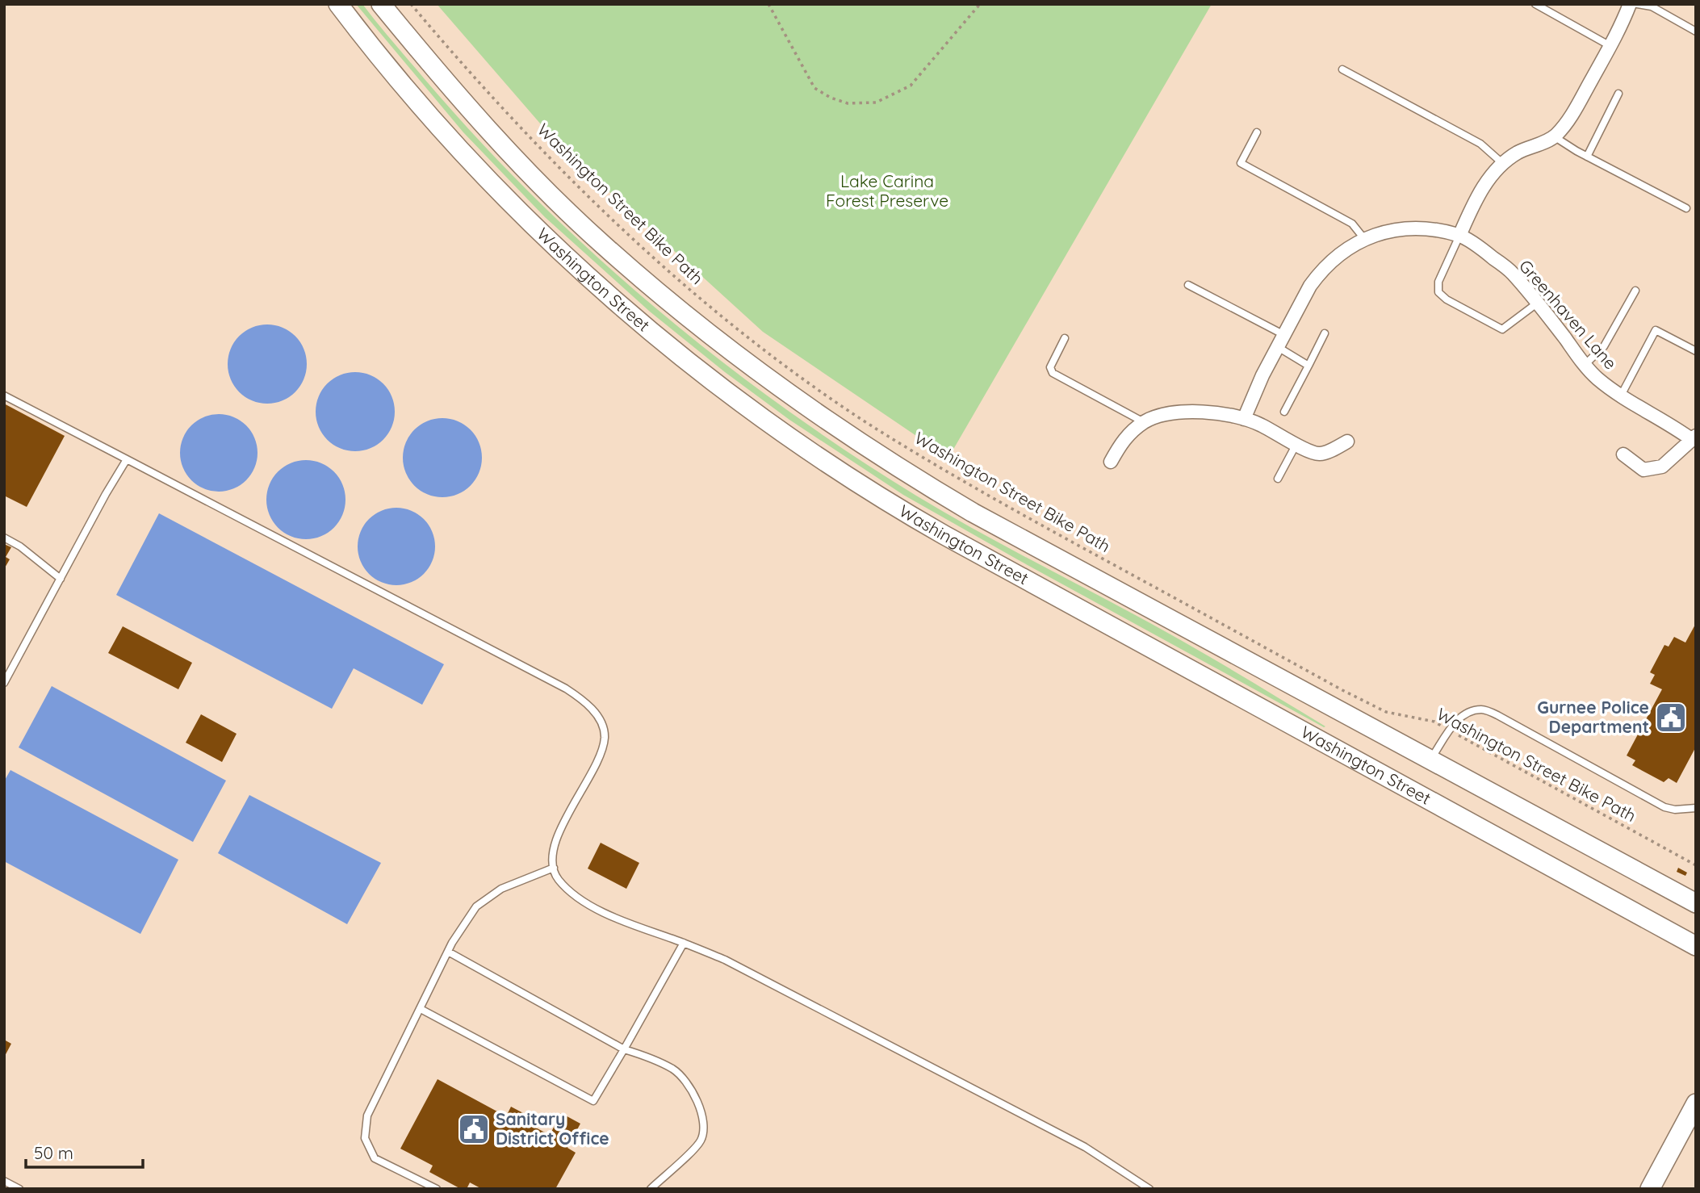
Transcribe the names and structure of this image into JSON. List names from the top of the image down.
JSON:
{
  "streets": {
    "main road": ["Washington Street"],
    "street": ["Greenhaven Lane"],
    "path": ["Washington Street Bike Path"]
  },
  "parks": ["Lake Carina Forest Preserve"],
  "places": {
    "public building": ["Gurnee Police Department", "Sanitary District Office"]
  },
  "scale_bar": "50 m"
}
